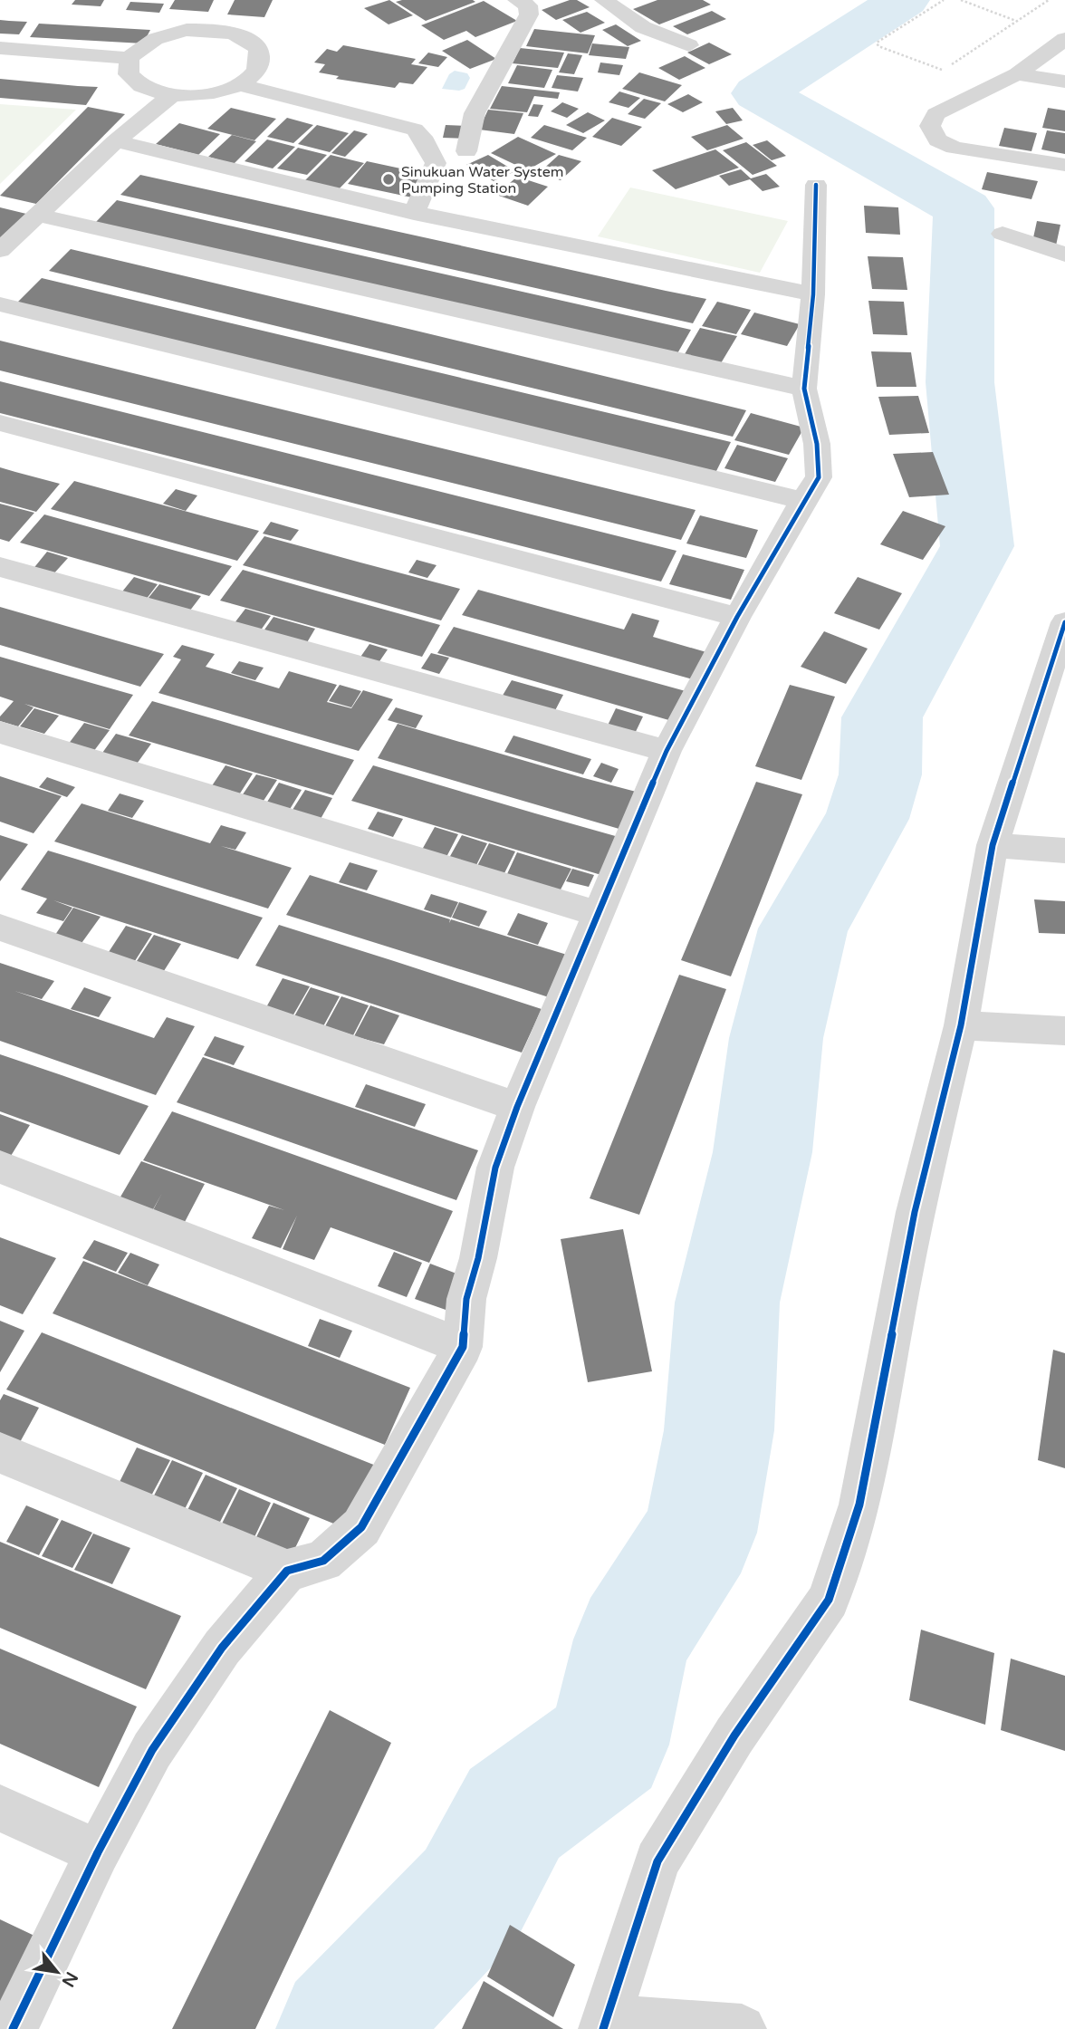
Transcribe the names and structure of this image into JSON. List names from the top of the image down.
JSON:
{
  "places": ["Sinukuan Water System Pumping Station"],
  "north": "bottom right"
}
